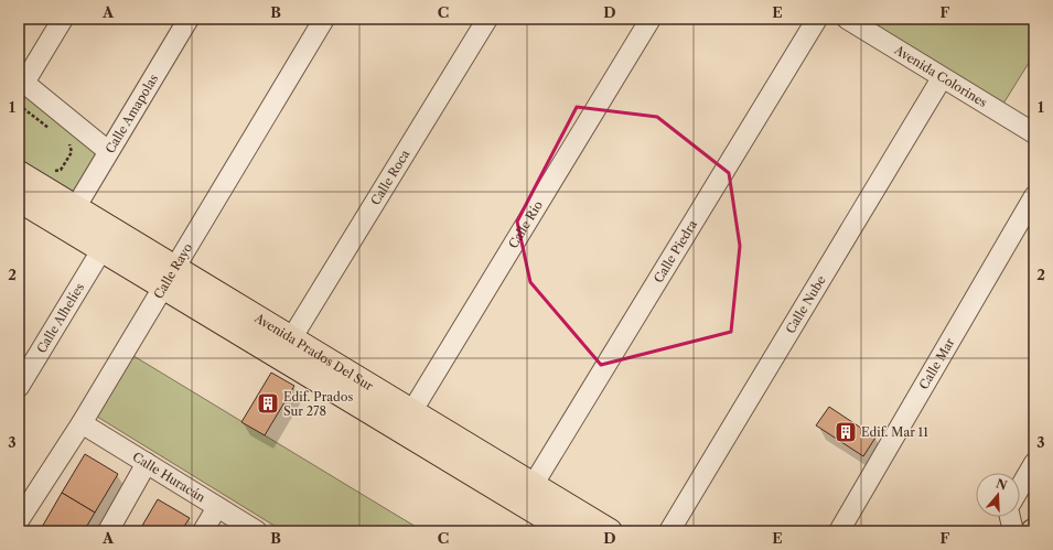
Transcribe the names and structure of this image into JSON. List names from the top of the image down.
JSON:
{
  "streets": {
    "main road": ["Avenida Prados Del Sur"],
    "street": [
      "Avenida Colorines",
      "Calle Amapolas",
      "Calle Roca",
      "Calle Río",
      "Calle Piedra",
      "Calle Rayo",
      "Calle Nube",
      "Calle Alhelíes",
      "Calle Mar",
      "Calle Huracán"
    ]
  },
  "crossings": [
    ["Avenida Colorines", "Calle Nube"],
    ["Calle Amapolas", "Avenida Prados Del Sur"],
    ["Calle Roca", "Avenida Prados Del Sur"],
    ["Calle Río", "Avenida Prados Del Sur"],
    ["Calle Piedra", "Avenida Prados Del Sur"],
    ["Calle Rayo", "Avenida Prados Del Sur"],
    ["Calle Rayo", "Calle Huracán"],
    ["Calle Alhelíes", "Avenida Prados Del Sur"]
  ],
  "places": {
    "building": ["Edif. Prados Sur 278", "Edif. Mar 11"]
  },
  "north": "top",
  "grid": {
    "columns": [
      "A",
      "B",
      "C",
      "D",
      "E",
      "F"
    ],
    "rows": ["1", "2", "3"]
  }
}
